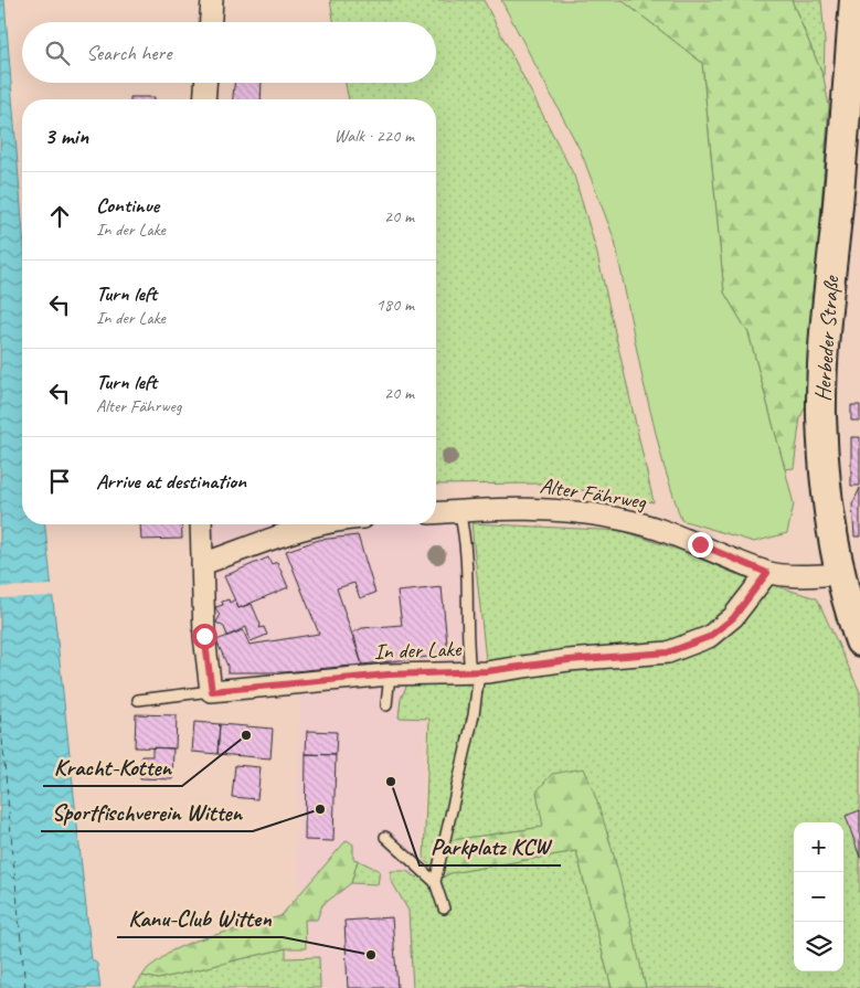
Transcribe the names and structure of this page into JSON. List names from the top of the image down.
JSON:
{
  "streets": {
    "main road": ["Herbeder Straße"],
    "street": ["Alter Fährweg", "In der Lake"]
  },
  "crossings": [
    ["Herbeder Straße", "Alter Fährweg"],
    ["Alter Fährweg", "In der Lake"]
  ],
  "places": [
    "Kracht-Kotten",
    "Parkplatz KCW",
    "Sportfischverein Witten",
    "Kanu-Club Witten"
  ],
  "page": {
    "search": "Search here",
    "heading": ["3 min", "Walk · 220 m"],
    "list": [
      ["Continue", "In der Lake", "20 m"],
      ["Turn left", "In der Lake", "180 m"],
      ["Turn left", "Alter Fährweg", "20 m"],
      "Arrive at destination"
    ],
    "map_buttons": ["+", "−"]
  }
}
